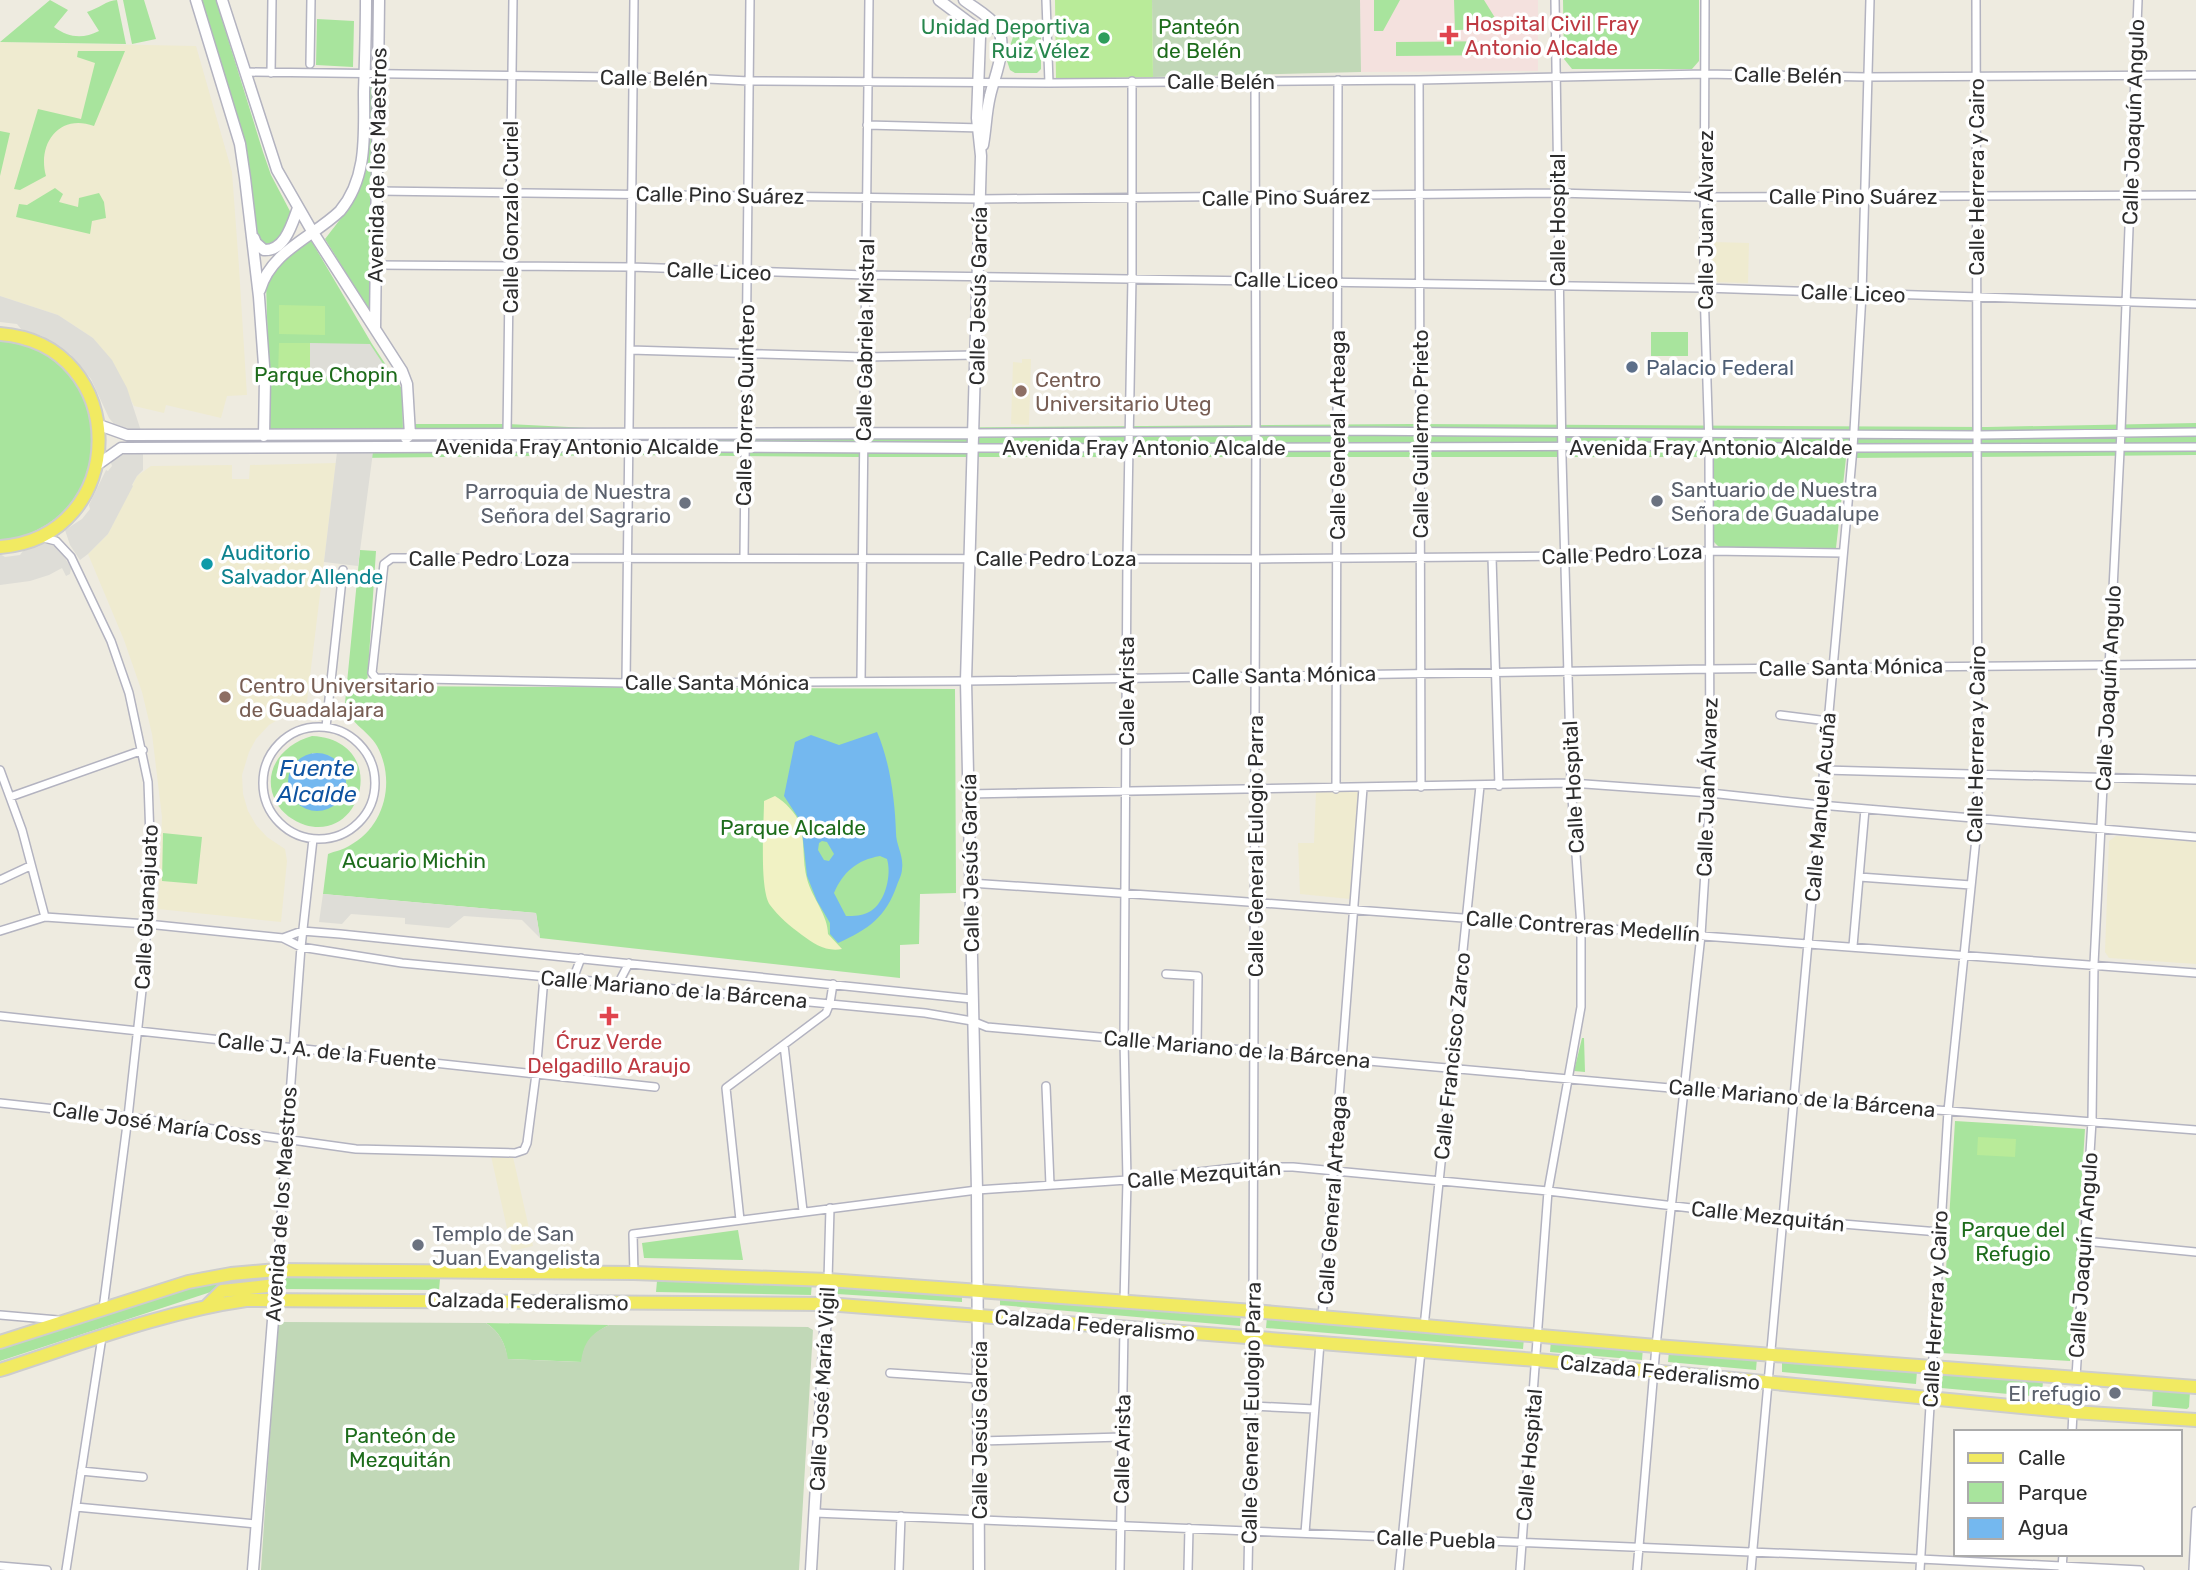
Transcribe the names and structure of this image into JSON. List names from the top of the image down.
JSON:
{
  "streets": {
    "main road": ["Calzada Federalismo"],
    "street": [
      "Calle Belén",
      "Calle Joaquín Angulo",
      "Avenida de los Maestros",
      "Calle Herrera y Cairo",
      "Calle Pino Suárez",
      "Calle Gonzalo Curiel",
      "Calle Hospital",
      "Calle Juan Álvarez",
      "Calle Liceo",
      "Calle Jesús García",
      "Calle Gabriela Mistral",
      "Calle Torres Quintero",
      "Calle Guillermo Prieto",
      "Calle General Arteaga",
      "Avenida Fray Antonio Alcalde",
      "Calle Pedro Loza",
      "Calle Santa Mónica",
      "Calle Arista",
      "Calle Manuel Acuña",
      "Calle General Eulogio Parra",
      "Calle Guanajuato",
      "Calle Contreras Medellín",
      "Calle Mariano de la Bárcena",
      "Calle J. A. de la Fuente",
      "Calle Francisco Zarco",
      "Calle José María Coss",
      "Calle Mezquitán",
      "Calle José María Vigil",
      "Calle Puebla"
    ]
  },
  "crossings": [
    ["Calle Belén", "Calle Joaquín Angulo"],
    ["Calle Belén", "Avenida de los Maestros"],
    ["Calle Belén", "Calle Herrera y Cairo"],
    ["Calle Belén", "Calle Gonzalo Curiel"],
    ["Calle Belén", "Calle Hospital"],
    ["Calle Belén", "Calle Juan Álvarez"],
    ["Calle Belén", "Calle Jesús García"],
    ["Calle Belén", "Calle Gabriela Mistral"],
    ["Calle Belén", "Calle Torres Quintero"],
    ["Calle Belén", "Calle Guillermo Prieto"],
    ["Calle Belén", "Calle General Arteaga"],
    ["Calle Belén", "Calle Arista"],
    ["Calle Belén", "Calle Manuel Acuña"],
    ["Calle Belén", "Calle General Eulogio Parra"],
    ["Calle Joaquín Angulo", "Calle Pino Suárez"],
    ["Calle Joaquín Angulo", "Calle Liceo"],
    ["Calle Joaquín Angulo", "Avenida Fray Antonio Alcalde"],
    ["Calle Joaquín Angulo", "Calle Santa Mónica"],
    ["Calle Joaquín Angulo", "Calle Contreras Medellín"],
    ["Calle Joaquín Angulo", "Calle Mariano de la Bárcena"],
    ["Calle Joaquín Angulo", "Calzada Federalismo"],
    ["Avenida de los Maestros", "Calle Pino Suárez"],
    ["Avenida de los Maestros", "Calle Liceo"],
    ["Avenida de los Maestros", "Calle Mariano de la Bárcena"],
    ["Avenida de los Maestros", "Calle J. A. de la Fuente"],
    ["Avenida de los Maestros", "Calle José María Coss"],
    ["Avenida de los Maestros", "Calzada Federalismo"],
    ["Calle Herrera y Cairo", "Calle Pino Suárez"],
    ["Calle Herrera y Cairo", "Calle Liceo"],
    ["Calle Herrera y Cairo", "Avenida Fray Antonio Alcalde"],
    ["Calle Herrera y Cairo", "Calle Santa Mónica"],
    ["Calle Herrera y Cairo", "Calle Contreras Medellín"],
    ["Calle Herrera y Cairo", "Calle Mariano de la Bárcena"],
    ["Calle Herrera y Cairo", "Calle Mezquitán"],
    ["Calle Herrera y Cairo", "Calzada Federalismo"],
    ["Calle Herrera y Cairo", "Calle Puebla"],
    ["Calle Pino Suárez", "Calle Gonzalo Curiel"],
    ["Calle Pino Suárez", "Calle Hospital"],
    ["Calle Pino Suárez", "Calle Juan Álvarez"],
    ["Calle Pino Suárez", "Calle Jesús García"],
    ["Calle Pino Suárez", "Calle Gabriela Mistral"],
    ["Calle Pino Suárez", "Calle Torres Quintero"],
    ["Calle Pino Suárez", "Calle Guillermo Prieto"],
    ["Calle Pino Suárez", "Calle General Arteaga"],
    ["Calle Pino Suárez", "Calle Arista"],
    ["Calle Pino Suárez", "Calle Manuel Acuña"],
    ["Calle Pino Suárez", "Calle General Eulogio Parra"],
    ["Calle Gonzalo Curiel", "Calle Liceo"],
    ["Calle Gonzalo Curiel", "Avenida Fray Antonio Alcalde"],
    ["Calle Hospital", "Calle Liceo"],
    ["Calle Hospital", "Avenida Fray Antonio Alcalde"],
    ["Calle Hospital", "Calle Pedro Loza"],
    ["Calle Hospital", "Calle Santa Mónica"],
    ["Calle Hospital", "Calle Contreras Medellín"],
    ["Calle Hospital", "Calle Mariano de la Bárcena"],
    ["Calle Hospital", "Calle Mezquitán"],
    ["Calle Hospital", "Calzada Federalismo"],
    ["Calle Hospital", "Calle Puebla"],
    ["Calle Juan Álvarez", "Calle Liceo"],
    ["Calle Juan Álvarez", "Avenida Fray Antonio Alcalde"],
    ["Calle Juan Álvarez", "Calle Pedro Loza"],
    ["Calle Juan Álvarez", "Calle Santa Mónica"],
    ["Calle Juan Álvarez", "Calle Contreras Medellín"],
    ["Calle Juan Álvarez", "Calle Mariano de la Bárcena"],
    ["Calle Juan Álvarez", "Calle Mezquitán"],
    ["Calle Juan Álvarez", "Calzada Federalismo"],
    ["Calle Juan Álvarez", "Calle Puebla"],
    ["Calle Liceo", "Calle Jesús García"],
    ["Calle Liceo", "Calle Gabriela Mistral"],
    ["Calle Liceo", "Calle Torres Quintero"],
    ["Calle Liceo", "Calle Guillermo Prieto"],
    ["Calle Liceo", "Calle General Arteaga"],
    ["Calle Liceo", "Calle Arista"],
    ["Calle Liceo", "Calle Manuel Acuña"],
    ["Calle Liceo", "Calle General Eulogio Parra"],
    ["Calle Jesús García", "Avenida Fray Antonio Alcalde"],
    ["Calle Jesús García", "Calle Pedro Loza"],
    ["Calle Jesús García", "Calle Santa Mónica"],
    ["Calle Jesús García", "Calle Contreras Medellín"],
    ["Calle Jesús García", "Calle Mariano de la Bárcena"],
    ["Calle Jesús García", "Calle Mezquitán"],
    ["Calle Jesús García", "Calzada Federalismo"],
    ["Calle Jesús García", "Calle Puebla"],
    ["Calle Gabriela Mistral", "Avenida Fray Antonio Alcalde"],
    ["Calle Gabriela Mistral", "Calle Pedro Loza"],
    ["Calle Gabriela Mistral", "Calle Santa Mónica"],
    ["Calle Torres Quintero", "Avenida Fray Antonio Alcalde"],
    ["Calle Torres Quintero", "Calle Pedro Loza"],
    ["Calle Guillermo Prieto", "Avenida Fray Antonio Alcalde"],
    ["Calle Guillermo Prieto", "Calle Pedro Loza"],
    ["Calle Guillermo Prieto", "Calle Santa Mónica"],
    ["Calle General Arteaga", "Avenida Fray Antonio Alcalde"],
    ["Calle General Arteaga", "Calle Pedro Loza"],
    ["Calle General Arteaga", "Calle Santa Mónica"],
    ["Calle General Arteaga", "Calle Contreras Medellín"],
    ["Calle General Arteaga", "Calle Mariano de la Bárcena"],
    ["Calle General Arteaga", "Calle Mezquitán"],
    ["Calle General Arteaga", "Calzada Federalismo"],
    ["Avenida Fray Antonio Alcalde", "Calle Arista"],
    ["Avenida Fray Antonio Alcalde", "Calle Manuel Acuña"],
    ["Avenida Fray Antonio Alcalde", "Calle General Eulogio Parra"],
    ["Calle Pedro Loza", "Calle Santa Mónica"],
    ["Calle Pedro Loza", "Calle Arista"],
    ["Calle Pedro Loza", "Calle Manuel Acuña"],
    ["Calle Pedro Loza", "Calle General Eulogio Parra"],
    ["Calle Santa Mónica", "Calle Arista"],
    ["Calle Santa Mónica", "Calle Manuel Acuña"],
    ["Calle Santa Mónica", "Calle General Eulogio Parra"],
    ["Calle Arista", "Calle Contreras Medellín"],
    ["Calle Arista", "Calle Mariano de la Bárcena"],
    ["Calle Arista", "Calle Mezquitán"],
    ["Calle Arista", "Calzada Federalismo"],
    ["Calle Arista", "Calle Puebla"],
    ["Calle Manuel Acuña", "Calle Contreras Medellín"],
    ["Calle Manuel Acuña", "Calle Mariano de la Bárcena"],
    ["Calle Manuel Acuña", "Calle Mezquitán"],
    ["Calle Manuel Acuña", "Calzada Federalismo"],
    ["Calle Manuel Acuña", "Calle Puebla"],
    ["Calle General Eulogio Parra", "Calle Contreras Medellín"],
    ["Calle General Eulogio Parra", "Calle Mariano de la Bárcena"],
    ["Calle General Eulogio Parra", "Calle Mezquitán"],
    ["Calle General Eulogio Parra", "Calzada Federalismo"],
    ["Calle General Eulogio Parra", "Calle Puebla"],
    ["Calle Guanajuato", "Calle Mariano de la Bárcena"],
    ["Calle Guanajuato", "Calle J. A. de la Fuente"],
    ["Calle Guanajuato", "Calle José María Coss"],
    ["Calle Guanajuato", "Calzada Federalismo"],
    ["Calle Contreras Medellín", "Calle Francisco Zarco"],
    ["Calle Mariano de la Bárcena", "Calle Francisco Zarco"],
    ["Calle J. A. de la Fuente", "Calle José María Coss"],
    ["Calle Francisco Zarco", "Calle Mezquitán"],
    ["Calle Francisco Zarco", "Calzada Federalismo"],
    ["Calle Mezquitán", "Calzada Federalismo"],
    ["Calle Mezquitán", "Calle José María Vigil"],
    ["Calzada Federalismo", "Calle José María Vigil"],
    ["Calle José María Vigil", "Calle Puebla"]
  ],
  "water": ["Fuente Alcalde"],
  "parks": [
    "Panteón de Belén",
    "Parque Chopin",
    "Parque Alcalde",
    "Acuario Michin",
    "Parque del Refugio",
    "Panteón de Mezquitán"
  ],
  "places": {
    "health": ["Hospital Civil Fray Antonio Alcalde", "Ćruz Verde Delgadillo Araujo"],
    "other": [
      "Unidad Deportiva Ruiz Vélez",
      "Palacio Federal",
      "Centro Universitario Uteg",
      "Santuario de Nuestra Señora de Guadalupe",
      "Parroquia de Nuestra Señora del Sagrario",
      "Auditorio Salvador Allende",
      "Centro Universitario de Guadalajara",
      "Templo de San Juan Evangelista",
      "El refugio"
    ]
  },
  "legend": ["Calle", "Parque", "Agua"]
}
